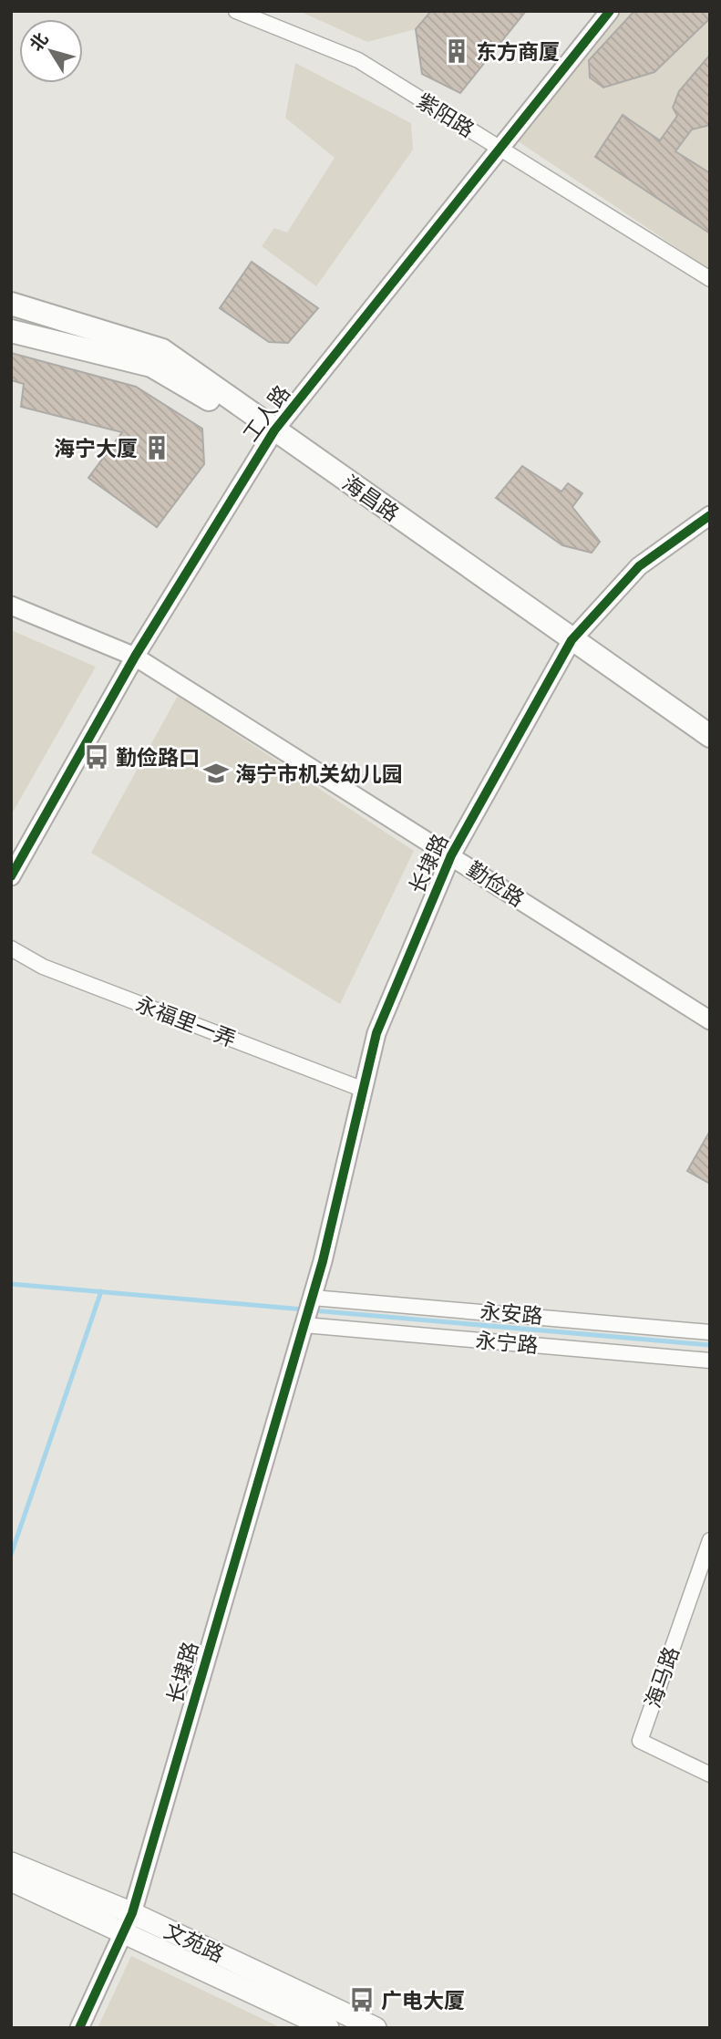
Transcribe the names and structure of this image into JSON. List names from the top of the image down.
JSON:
{
  "streets": {
    "main road": ["海昌路", "文苑路"],
    "street": [
      "紫阳路",
      "工人路",
      "长埭路",
      "勤俭路",
      "永福里一弄",
      "永安路",
      "永宁路",
      "海马路"
    ]
  },
  "crossings": [
    ["紫阳路", "工人路"],
    ["工人路", "海昌路"],
    ["工人路", "勤俭路"],
    ["海昌路", "长埭路"],
    ["长埭路", "勤俭路"],
    ["长埭路", "永福里一弄"],
    ["长埭路", "永安路"],
    ["长埭路", "永宁路"],
    ["长埭路", "文苑路"]
  ],
  "places": {
    "building": ["东方商厦", "海宁大厦"],
    "bus stop": ["勤俭路口", "广电大厦"],
    "school or university": ["海宁市机关幼儿园"]
  },
  "north": "top left"
}
